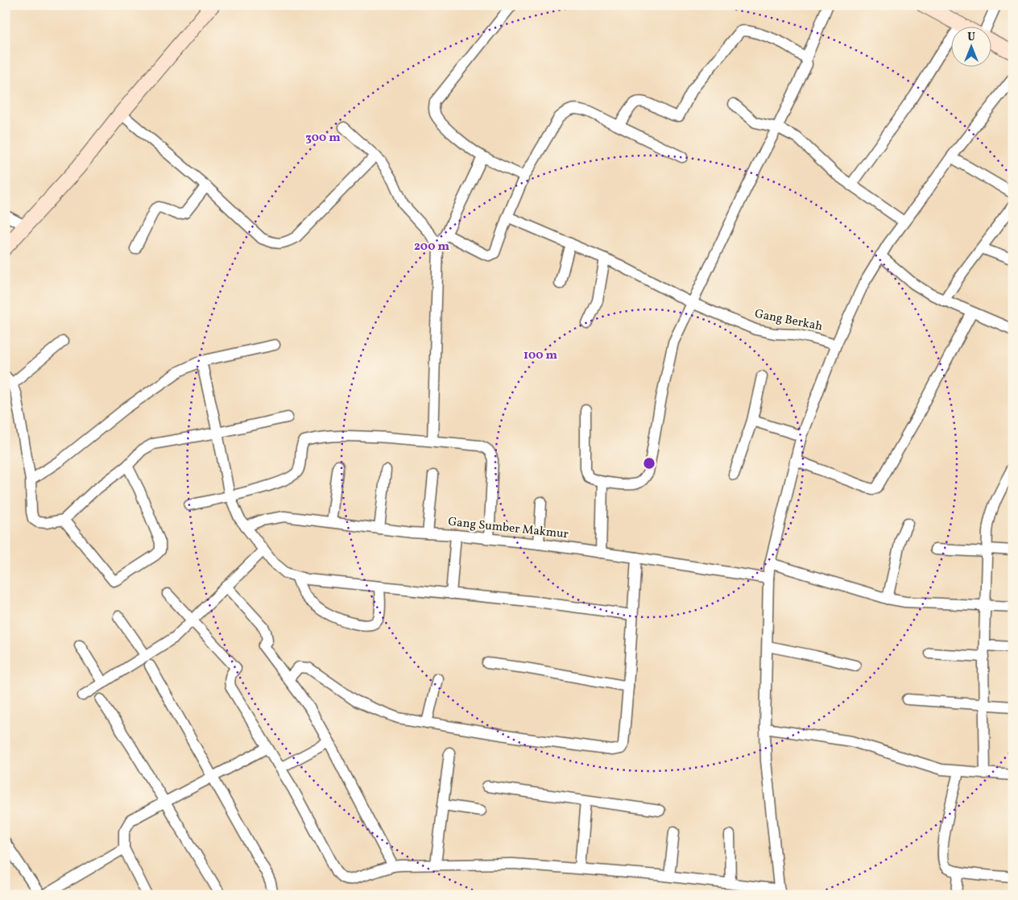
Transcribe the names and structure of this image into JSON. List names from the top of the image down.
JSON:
{
  "streets": {
    "street": ["Gang Berkah", "Gang Sumber Makmur"]
  },
  "north": "top",
  "rings": ["300 m", "200 m", "100 m"]
}
